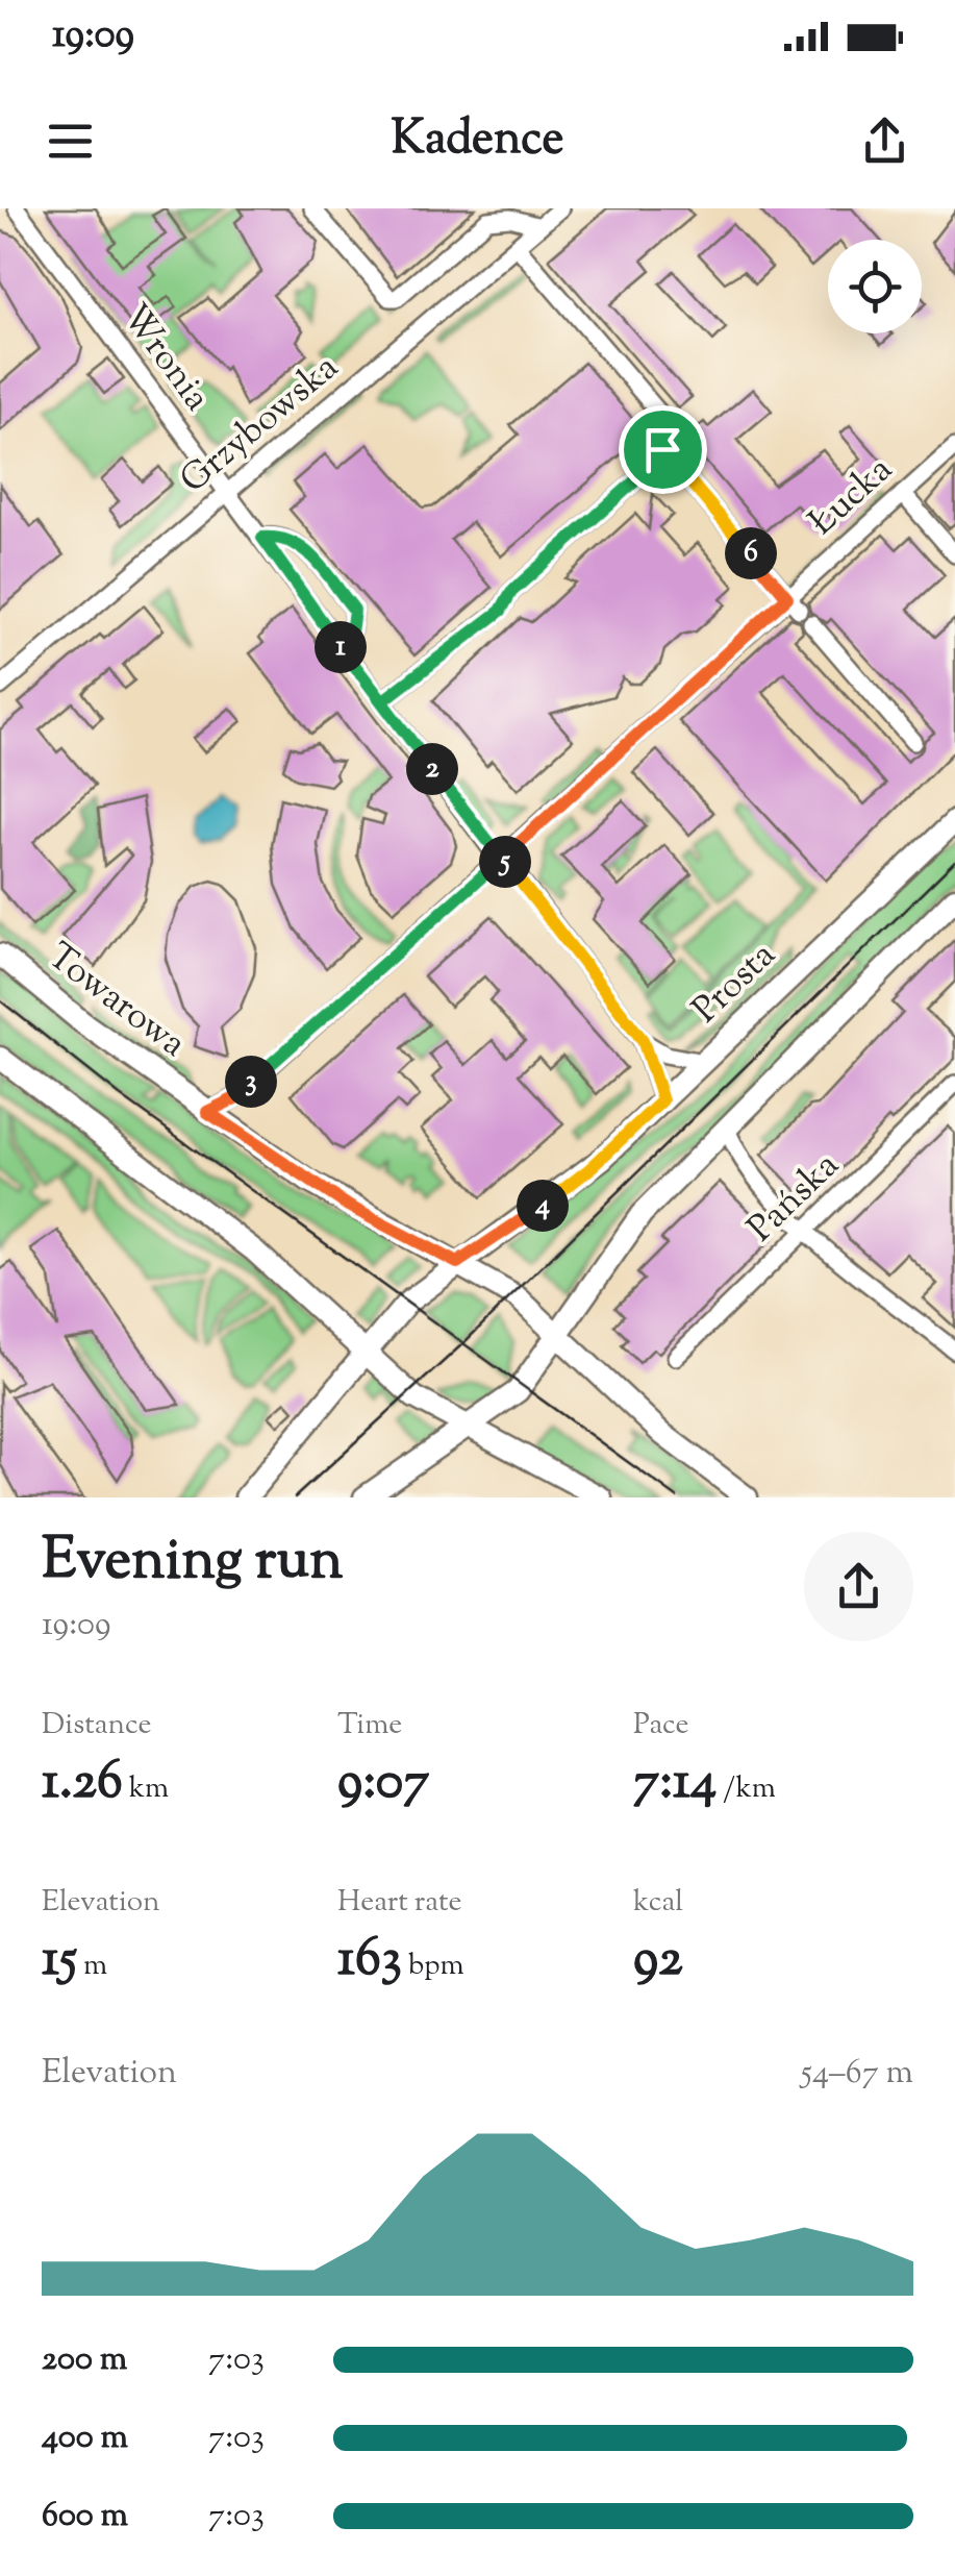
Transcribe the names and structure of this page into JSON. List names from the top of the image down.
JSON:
{
  "streets": {
    "main road": ["Prosta", "Towarowa"],
    "street": [
      "Wronia",
      "Grzybowska",
      "Łucka",
      "Pańska"
    ]
  },
  "crossings": [
    ["Wronia", "Grzybowska"],
    ["Wronia", "Łucka"],
    ["Wronia", "Prosta"],
    ["Łucka", "Towarowa"],
    ["Prosta", "Towarowa"]
  ],
  "page": {
    "status": "19:09",
    "header": "Kadence",
    "pins": [
      "6",
      "1",
      "2",
      "5",
      "3",
      "4"
    ],
    "heading": ["Evening run", "19:09"],
    "stats": [
      ["Distance", "1.26 km"],
      ["Time", "9:07"],
      ["Pace", "7:14 /km"],
      ["Elevation", "15 m"],
      ["Heart rate", "163 bpm"],
      ["kcal", "92"]
    ],
    "chart": ["Elevation", "54–67 m"],
    "list": [
      {
        "name": "200 m",
        "note": "7:03"
      },
      {
        "name": "400 m",
        "note": "7:03"
      },
      {
        "name": "600 m",
        "note": "7:03"
      }
    ]
  }
}
